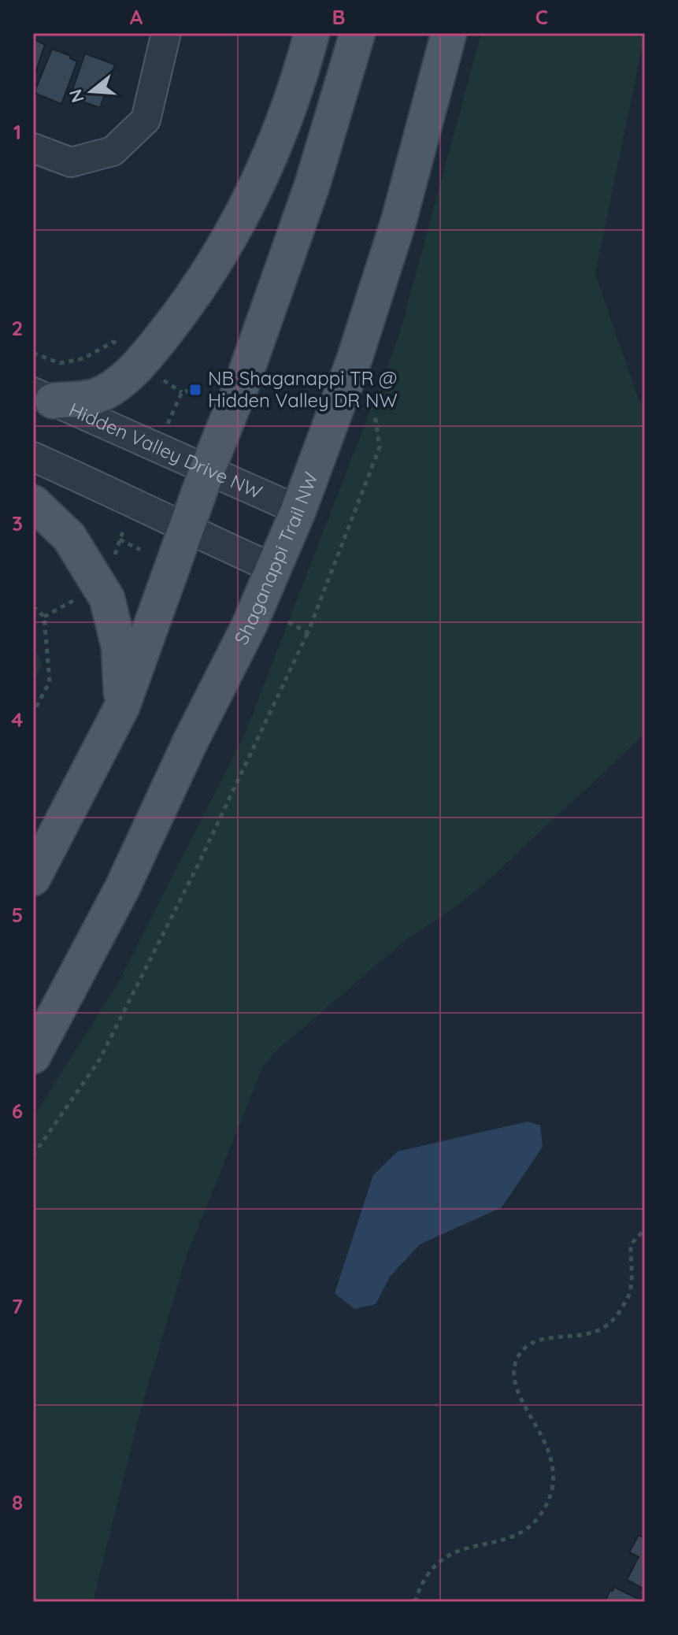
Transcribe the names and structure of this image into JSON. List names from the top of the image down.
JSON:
{
  "streets": {
    "main road": ["Shaganappi Trail NW"],
    "street": ["Hidden Valley Drive NW"]
  },
  "crossings": [
    ["Hidden Valley Drive NW", "Shaganappi Trail NW"]
  ],
  "places": {
    "transit": ["NB Shaganappi TR @ Hidden Valley DR NW"]
  },
  "north": "left",
  "grid": {
    "columns": ["A", "B", "C"],
    "rows": [
      "1",
      "2",
      "3",
      "4",
      "5",
      "6",
      "7",
      "8"
    ]
  }
}
